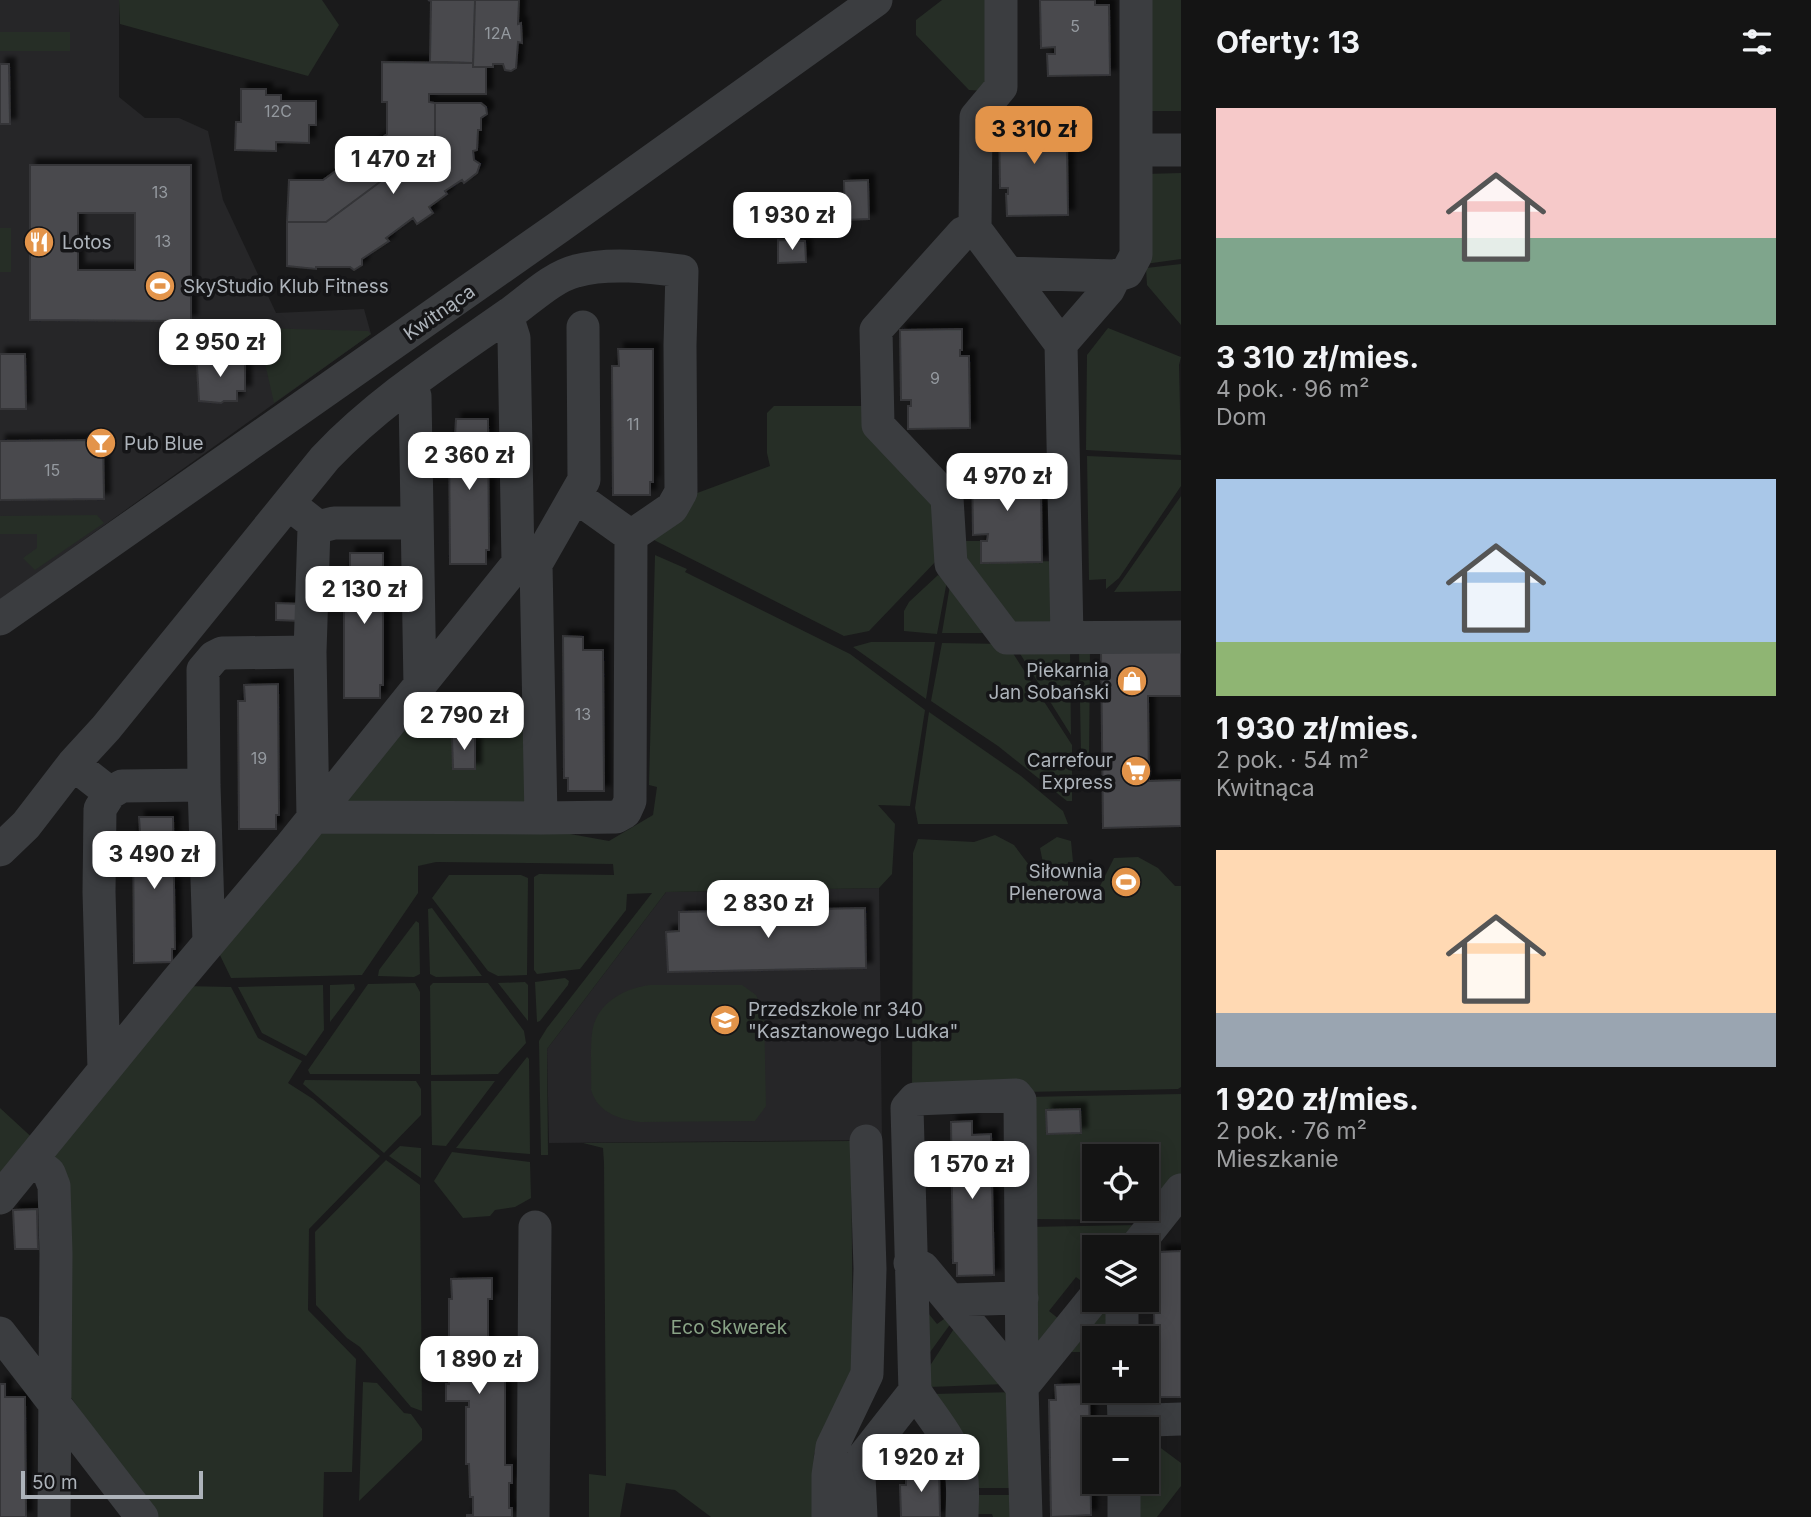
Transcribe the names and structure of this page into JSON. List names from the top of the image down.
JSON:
{
  "streets": {
    "street": ["Kwitnąca"]
  },
  "parks": ["Eco Skwerek"],
  "places": {
    "restaurant": ["Lotos"],
    "sports": ["SkyStudio Klub Fitness", "Siłownia Plenerowa"],
    "bar": ["Pub Blue"],
    "shop": ["Piekarnia Jan Sobański"],
    "supermarket": ["Carrefour Express"],
    "school or university": ["Przedszkole nr 340 \"Kasztanowego Ludka\""]
  },
  "house_numbers": [
    "5",
    "12A",
    "12C",
    "13",
    "13",
    "9",
    "11",
    "15",
    "13",
    "19"
  ],
  "scale_bar": "50 m",
  "page": {
    "heading": "Oferty: 13",
    "list": [
      {
        "name": "3 310 zł/mies.",
        "note": "4 pok. · 96 m² · Dom"
      },
      {
        "name": "1 930 zł/mies.",
        "note": "2 pok. · 54 m² · Kwitnąca"
      },
      {
        "name": "1 920 zł/mies.",
        "note": "2 pok. · 76 m² · Mieszkanie"
      }
    ],
    "price": [
      "3 310 zł",
      "1 470 zł",
      "1 930 zł",
      "2 950 zł",
      "2 360 zł",
      "4 970 zł",
      "2 130 zł",
      "2 790 zł",
      "3 490 zł",
      "2 830 zł",
      "1 570 zł",
      "1 890 zł",
      "1 920 zł"
    ],
    "map_buttons": ["+", "−"],
    "scale": "50 m"
  }
}
